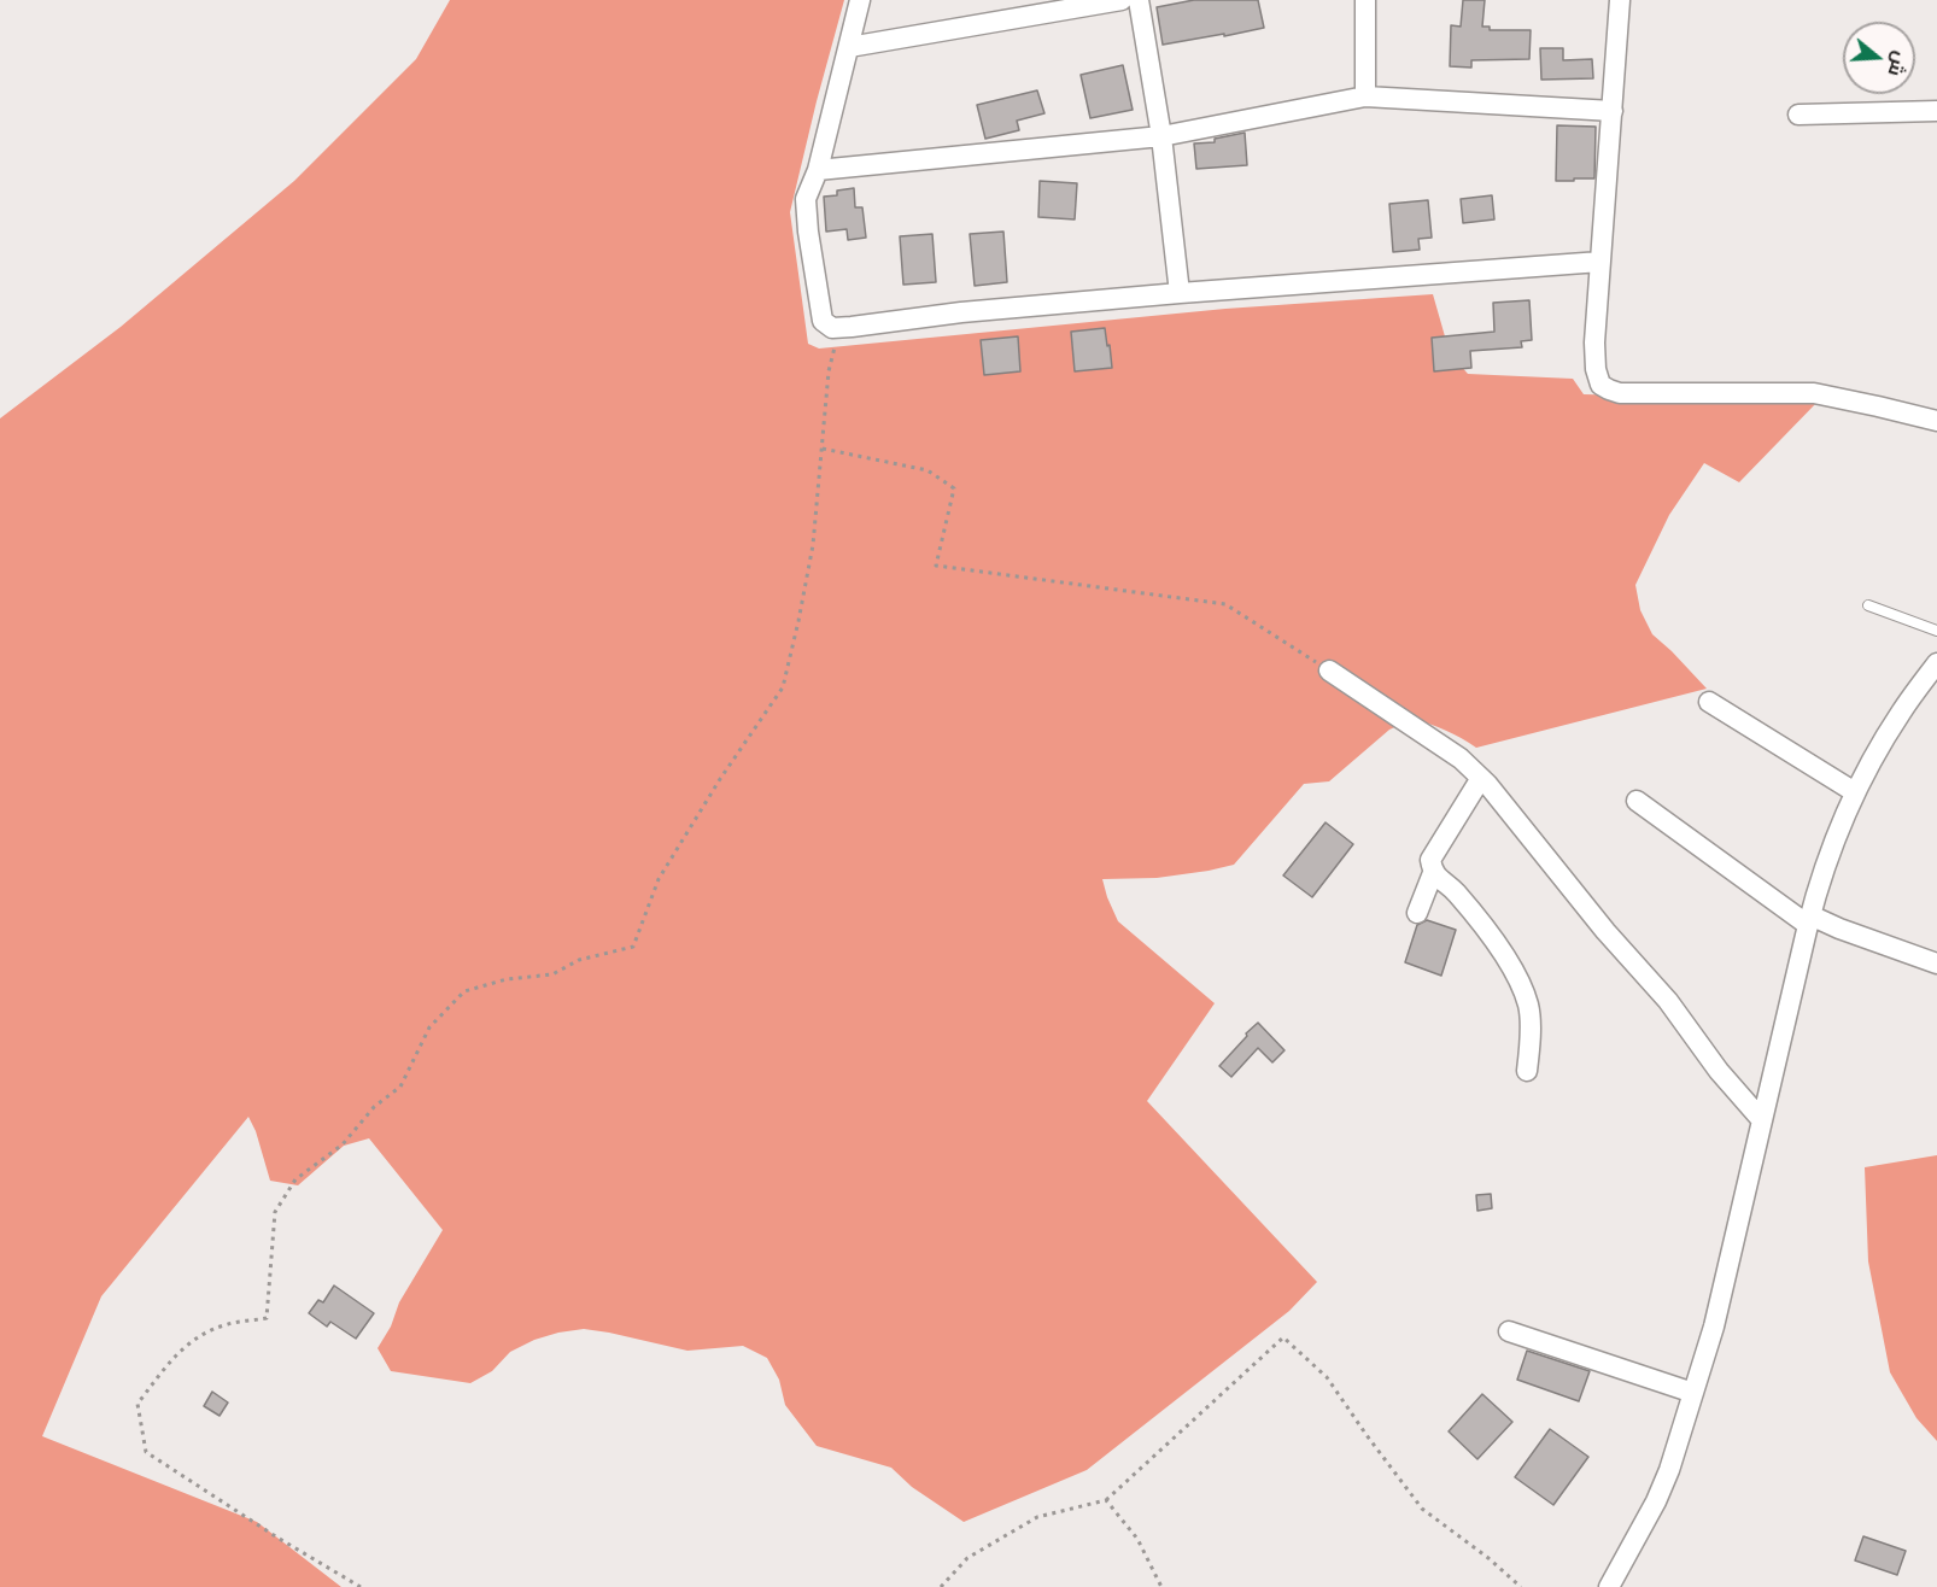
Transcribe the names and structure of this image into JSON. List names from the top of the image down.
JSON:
{
  "north": "right"
}
